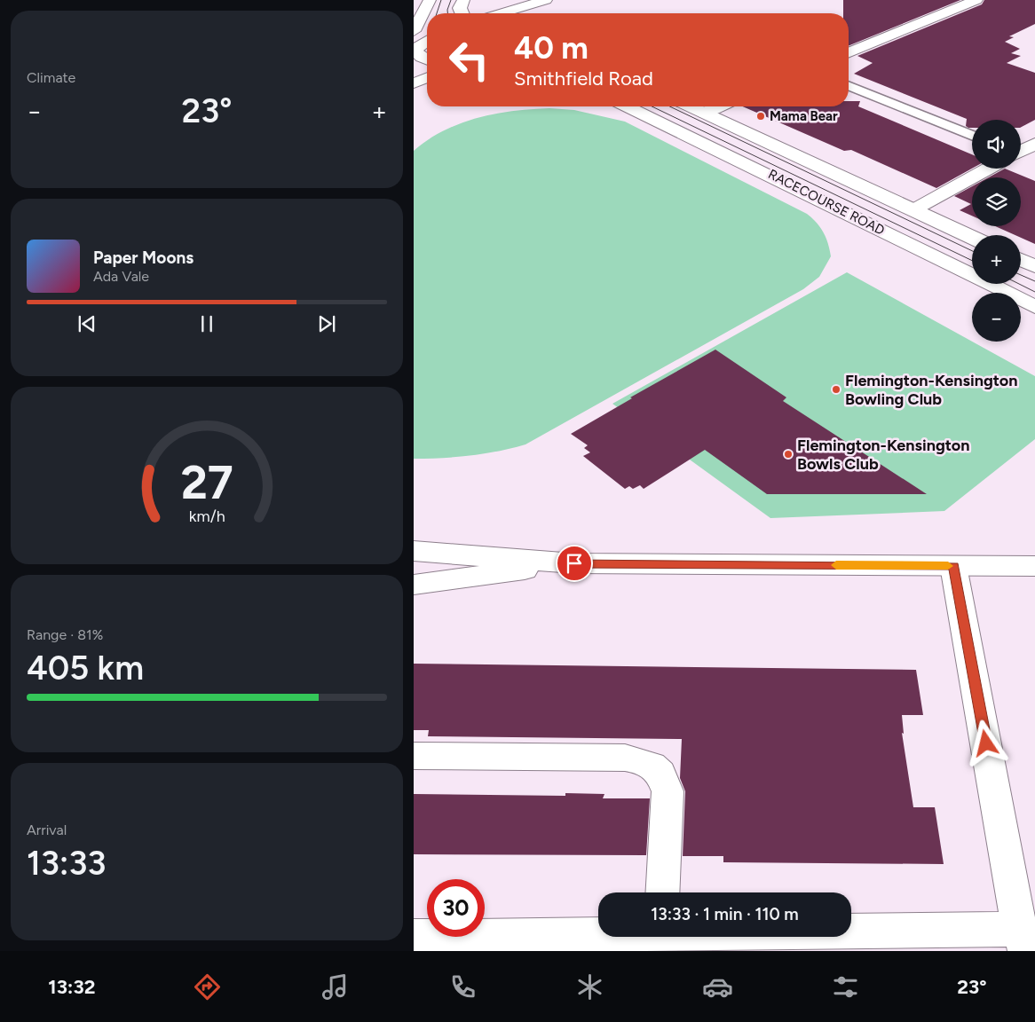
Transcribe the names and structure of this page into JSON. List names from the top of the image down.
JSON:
{
  "streets": {
    "main road": ["RACECOURSE ROAD"]
  },
  "places": ["Mama Bear", "Flemington-Kensington Bowling Club", "Flemington-Kensington Bowls Club"],
  "page": {
    "tile": [
      "Climate",
      ["Range · 81%", "405 km"],
      ["Arrival", "13:33"]
    ],
    "turn": ["40 m", "Smithfield Road"],
    "heat": ["−", "23°", "+"],
    "map_buttons": ["+", "−"],
    "song": ["Paper Moons", "Ada Vale"],
    "limit": "30",
    "trip": "13:33 · 1 min · 110 m",
    "tabs": ["13:32", "23°"],
    "gauge": ["27", "km/h"]
  }
}
